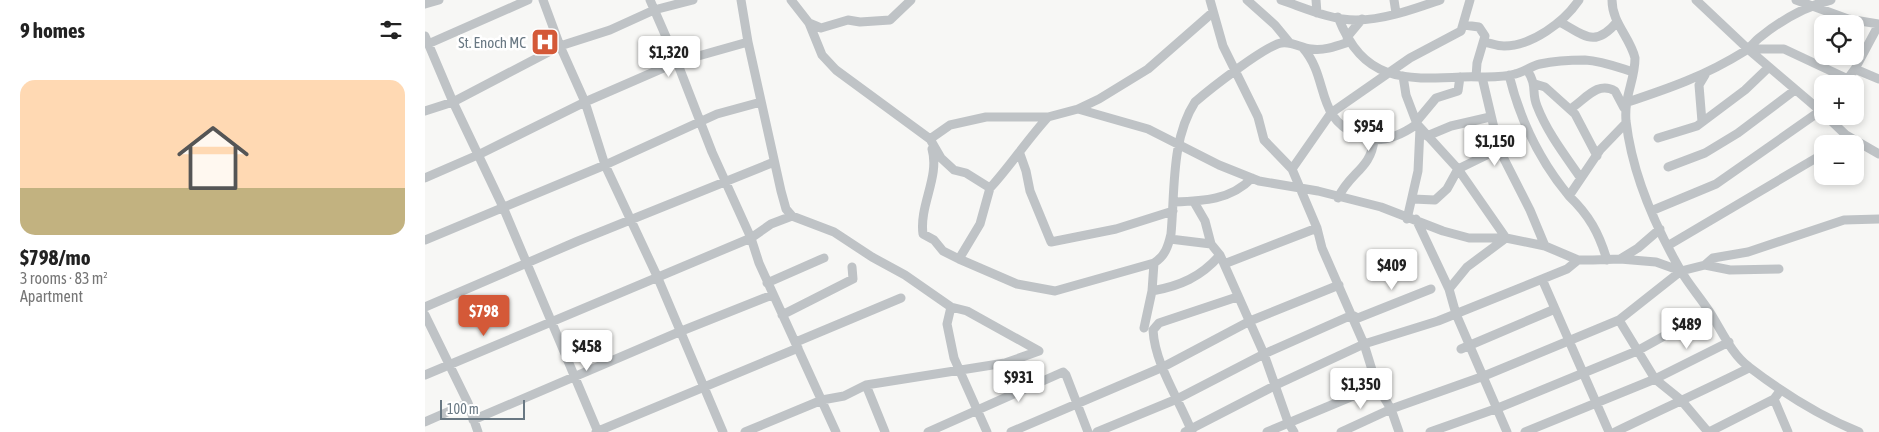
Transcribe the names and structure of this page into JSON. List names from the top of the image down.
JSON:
{
  "places": {
    "hospital": ["St. Enoch MC"]
  },
  "scale_bar": "100 m",
  "page": {
    "heading": "9 homes",
    "map_buttons": ["+", "−"],
    "price": [
      "$1,320",
      "$954",
      "$1,150",
      "$409",
      "$798",
      "$489",
      "$458",
      "$931",
      "$1,350"
    ],
    "list": [
      {
        "name": "$798/mo",
        "note": "3 rooms · 83 m² · Apartment"
      }
    ],
    "scale": "100 m"
  }
}
